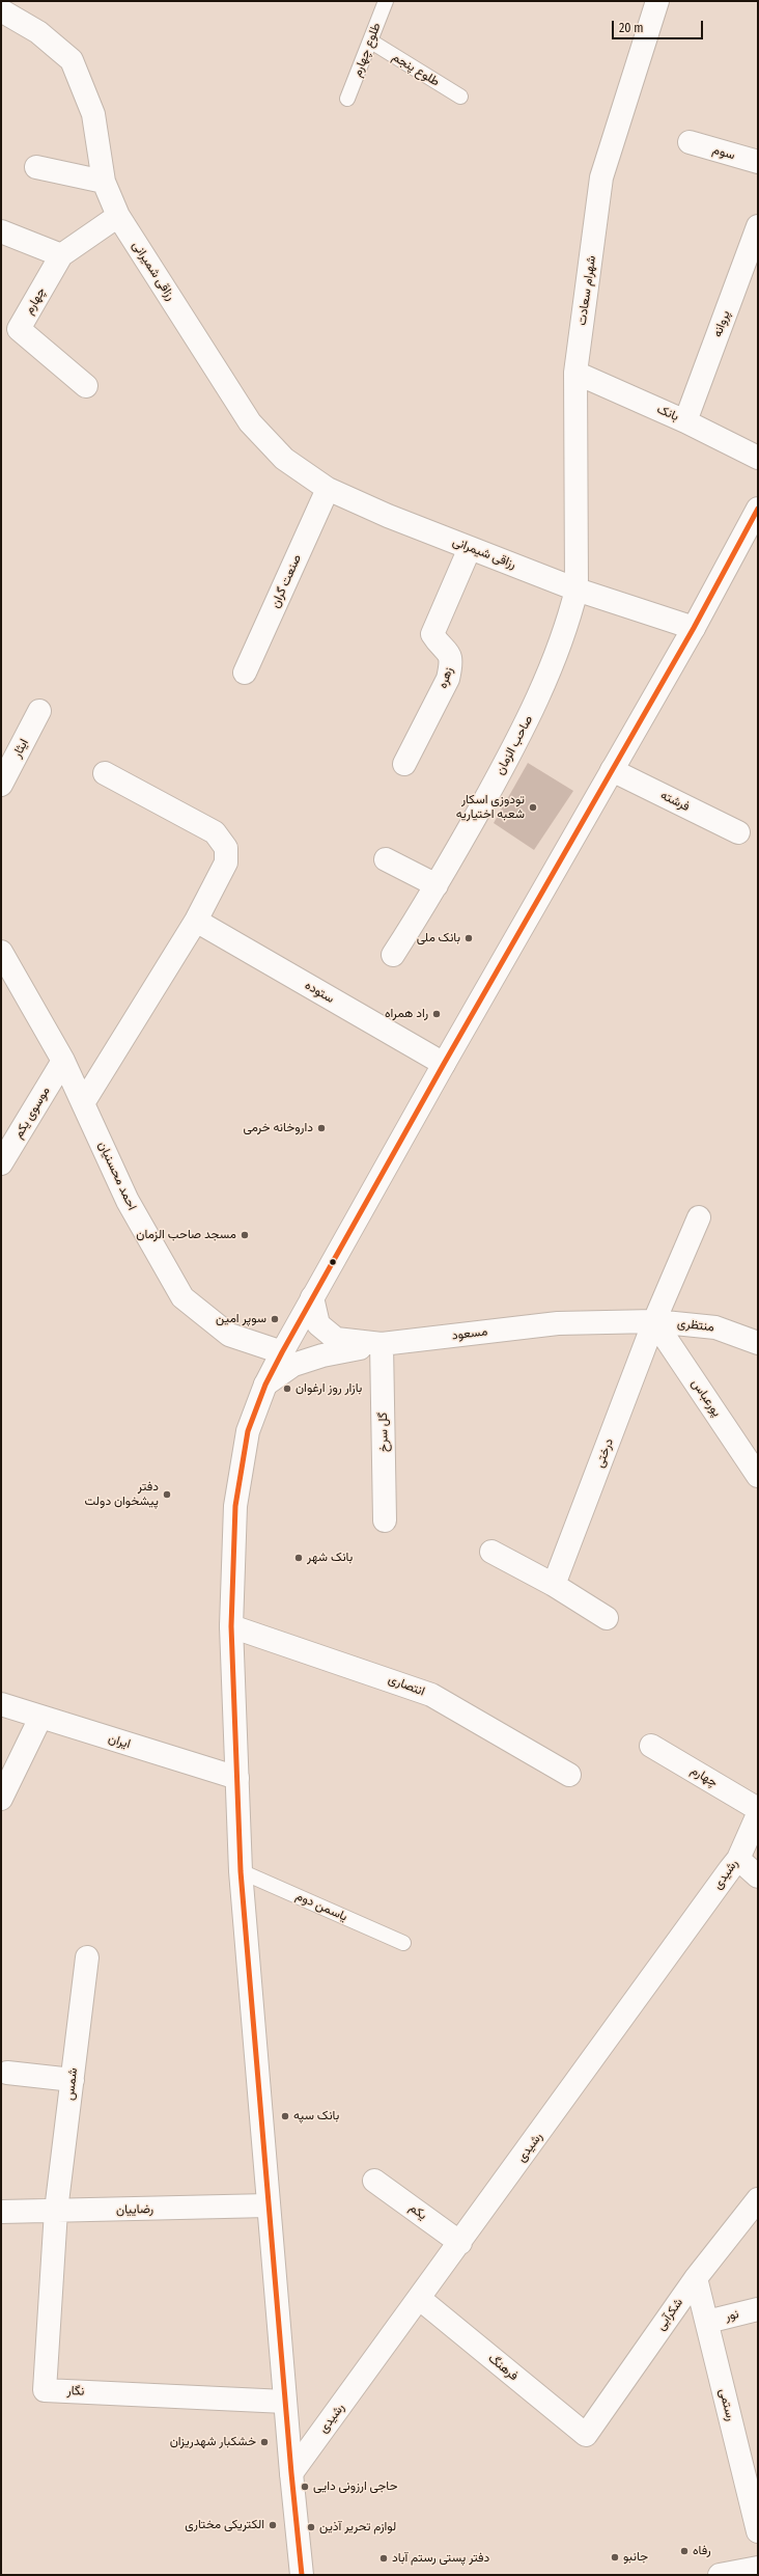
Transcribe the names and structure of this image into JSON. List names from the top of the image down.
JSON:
{
  "streets": {
    "street": [
      "سوم",
      "رزاقی شمیرانی",
      "شهرام سعادت",
      "چهارم",
      "پروانه",
      "بانک",
      "رزاقی شیمرانی",
      "صنعت گران",
      "زهره",
      "صاحب الزمان",
      "ایثار",
      "فرشته",
      "ستوده",
      "موسوی یکم",
      "احمد محسنیان",
      "منتظری",
      "مسعود",
      "پورعباس",
      "گل سرخ",
      "درختی",
      "انتصاری",
      "ایران",
      "رشیدی",
      "شمس",
      "رضاییان",
      "یکم",
      "شکرآبی",
      "نور",
      "فرهنگ",
      "نگار",
      "رستمی"
    ],
    "lane": ["طلوع چهارم", "طلوع پنجم", "یاسمن دوم"]
  },
  "crossings": [
    ["طلوع چهارم", "طلوع پنجم"],
    ["رزاقی شمیرانی", "چهارم"],
    ["رزاقی شمیرانی", "رزاقی شیمرانی"],
    ["شهرام سعادت", "بانک"],
    ["شهرام سعادت", "رزاقی شیمرانی"],
    ["شهرام سعادت", "صاحب الزمان"],
    ["پروانه", "بانک"],
    ["رزاقی شیمرانی", "صنعت گران"],
    ["رزاقی شیمرانی", "زهره"],
    ["رزاقی شیمرانی", "صاحب الزمان"],
    ["موسوی یکم", "احمد محسنیان"],
    ["منتظری", "مسعود"],
    ["منتظری", "پورعباس"],
    ["منتظری", "درختی"],
    ["مسعود", "پورعباس"],
    ["مسعود", "گل سرخ"],
    ["مسعود", "درختی"],
    ["پورعباس", "درختی"],
    ["رشیدی", "یکم"],
    ["رشیدی", "فرهنگ"],
    ["شمس", "رضاییان"],
    ["شمس", "نگار"],
    ["رضاییان", "نگار"],
    ["شکرآبی", "فرهنگ"],
    ["شکرآبی", "رستمی"],
    ["نور", "رستمی"]
  ],
  "places": [
    "تودوزی اسکار شعبه اختیاریه",
    "بانک ملی",
    "راد همراه",
    "داروخانه خرمی",
    "مسجد صاحب الزمان",
    "سوپر امین",
    "بازار روز ارغوان",
    "دفتر پیشخوان دولت",
    "بانک شهر",
    "بانک سپه",
    "خشکبار شهدریزان",
    "حاجی ارزونی دایی",
    "الکتریکی مختاری",
    "لوازم تحریر آذین",
    "رفاه",
    "جانبو",
    "دفتر پستی رستم آباد"
  ],
  "scale_bar": "20 m"
}
